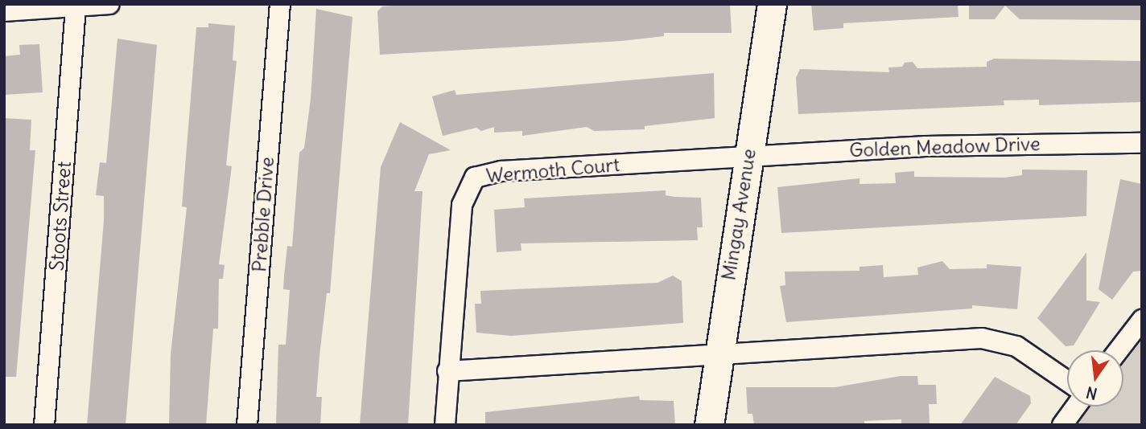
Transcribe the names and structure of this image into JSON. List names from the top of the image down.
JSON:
{
  "streets": {
    "street": [
      "Golden Meadow Drive",
      "Wermoth Court",
      "Prebble Drive",
      "Mingay Avenue",
      "Stoots Street"
    ]
  },
  "crossings": [
    ["Golden Meadow Drive", "Wermoth Court"],
    ["Golden Meadow Drive", "Mingay Avenue"],
    ["Wermoth Court", "Mingay Avenue"]
  ],
  "north": "bottom"
}
